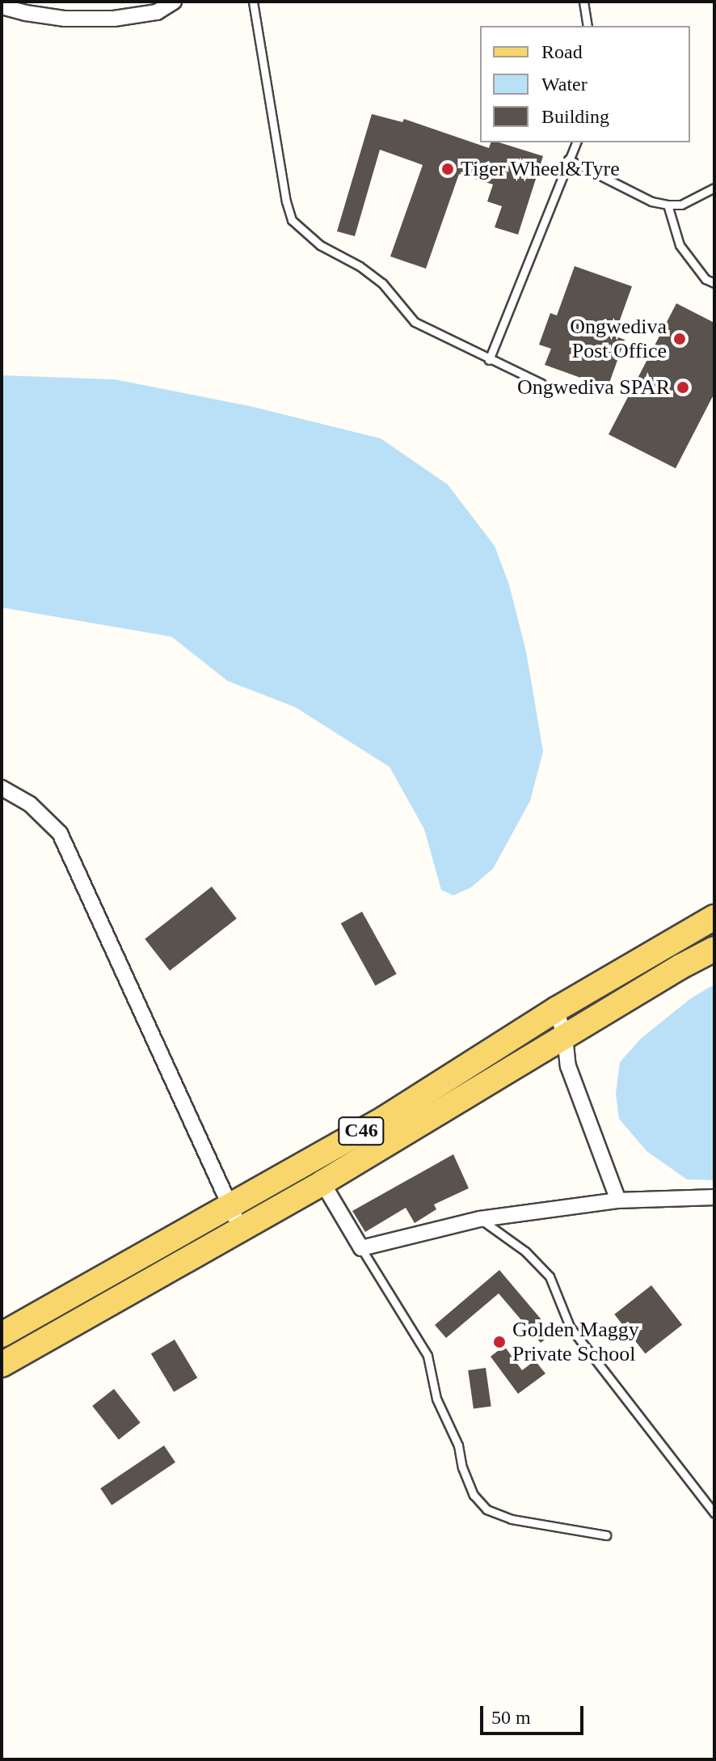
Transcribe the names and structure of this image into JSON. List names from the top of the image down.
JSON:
{
  "streets": {
    "main road": ["C46"]
  },
  "places": [
    "Tiger Wheel&Tyre",
    "Ongwediva Post Office",
    "Ongwediva SPAR",
    "Golden Maggy Private School"
  ],
  "legend": ["Road", "Water", "Building"],
  "scale_bar": "50 m"
}
